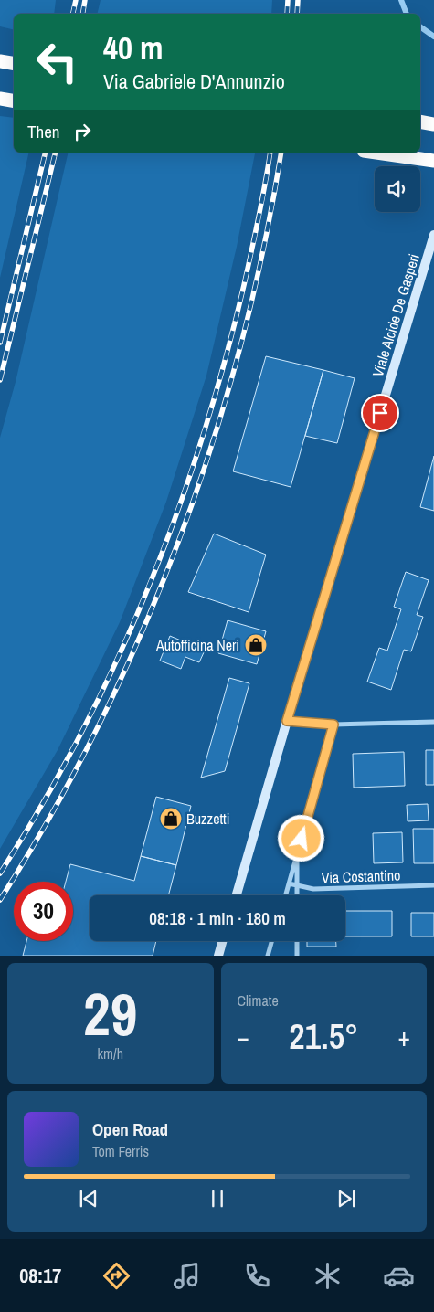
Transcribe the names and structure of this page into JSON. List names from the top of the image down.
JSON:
{
  "streets": {
    "street": ["Viale Alcide De Gasperi", "Via Costantino"]
  },
  "places": {
    "shop": ["Autofficina Neri", "Buzzetti"]
  },
  "page": {
    "turn": ["40 m", "Via Gabriele D'Annunzio"],
    "then": "Then",
    "limit": "30",
    "trip": "08:18 · 1 min · 180 m",
    "tile": [
      ["29", "km/h"],
      "Climate"
    ],
    "heat": ["−", "21.5°", "+"],
    "song": ["Open Road", "Tom Ferris"],
    "tabs": "08:17"
  }
}
